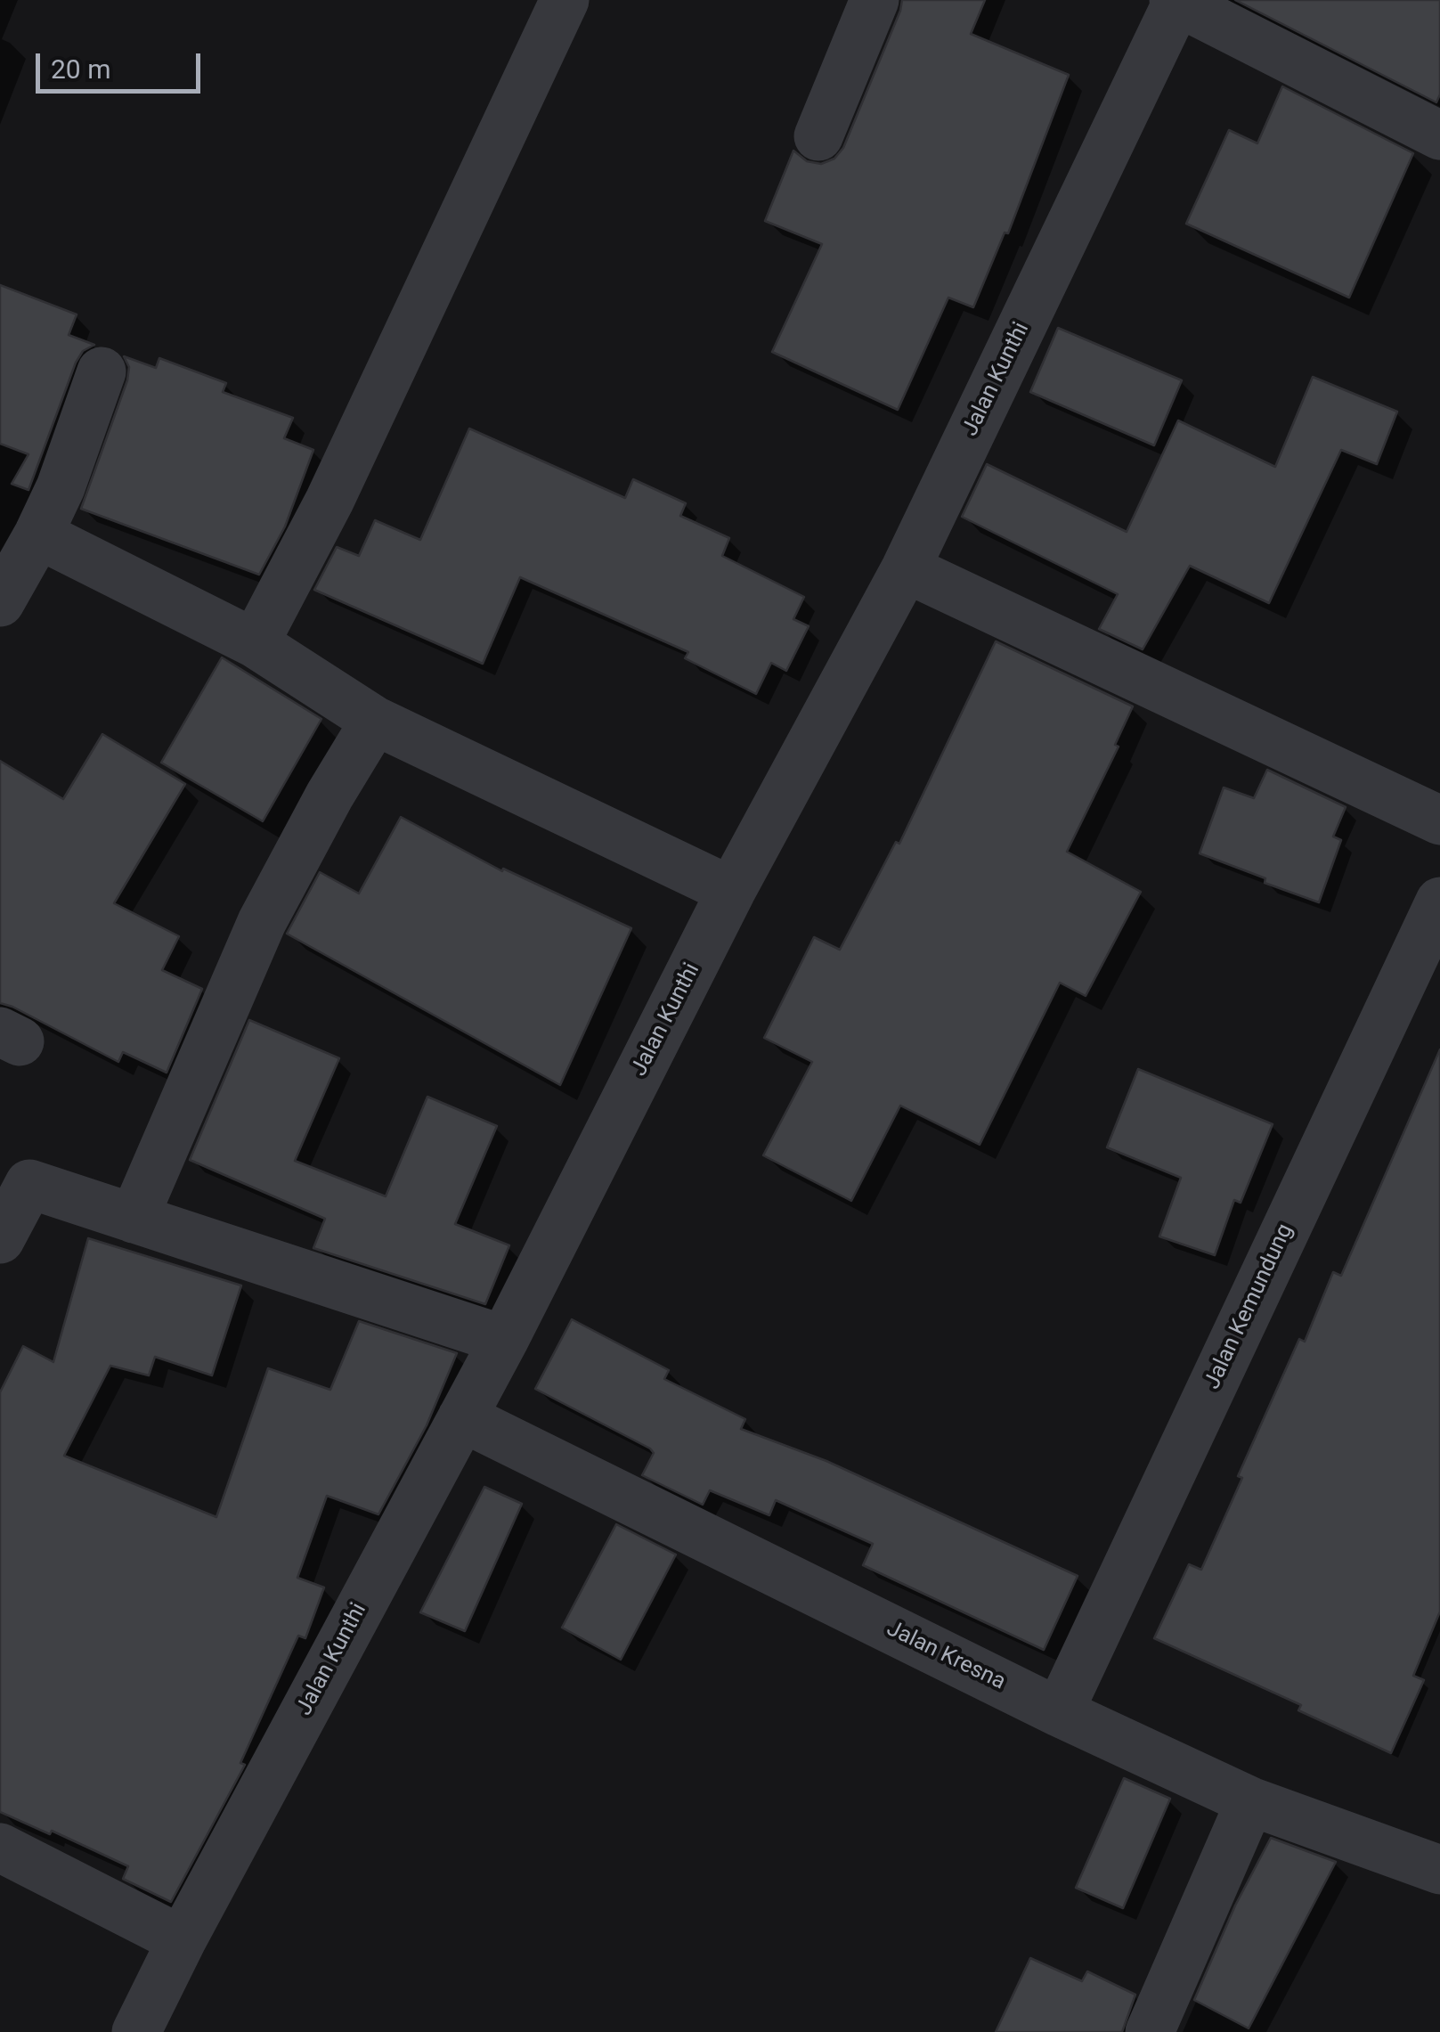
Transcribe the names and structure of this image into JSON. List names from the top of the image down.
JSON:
{
  "streets": {
    "street": ["Jalan Kunthi", "Jalan Kemundung", "Jalan Kresna"]
  },
  "crossings": [
    ["Jalan Kunthi", "Jalan Kresna"],
    ["Jalan Kemundung", "Jalan Kresna"]
  ],
  "scale_bar": "20 m"
}
